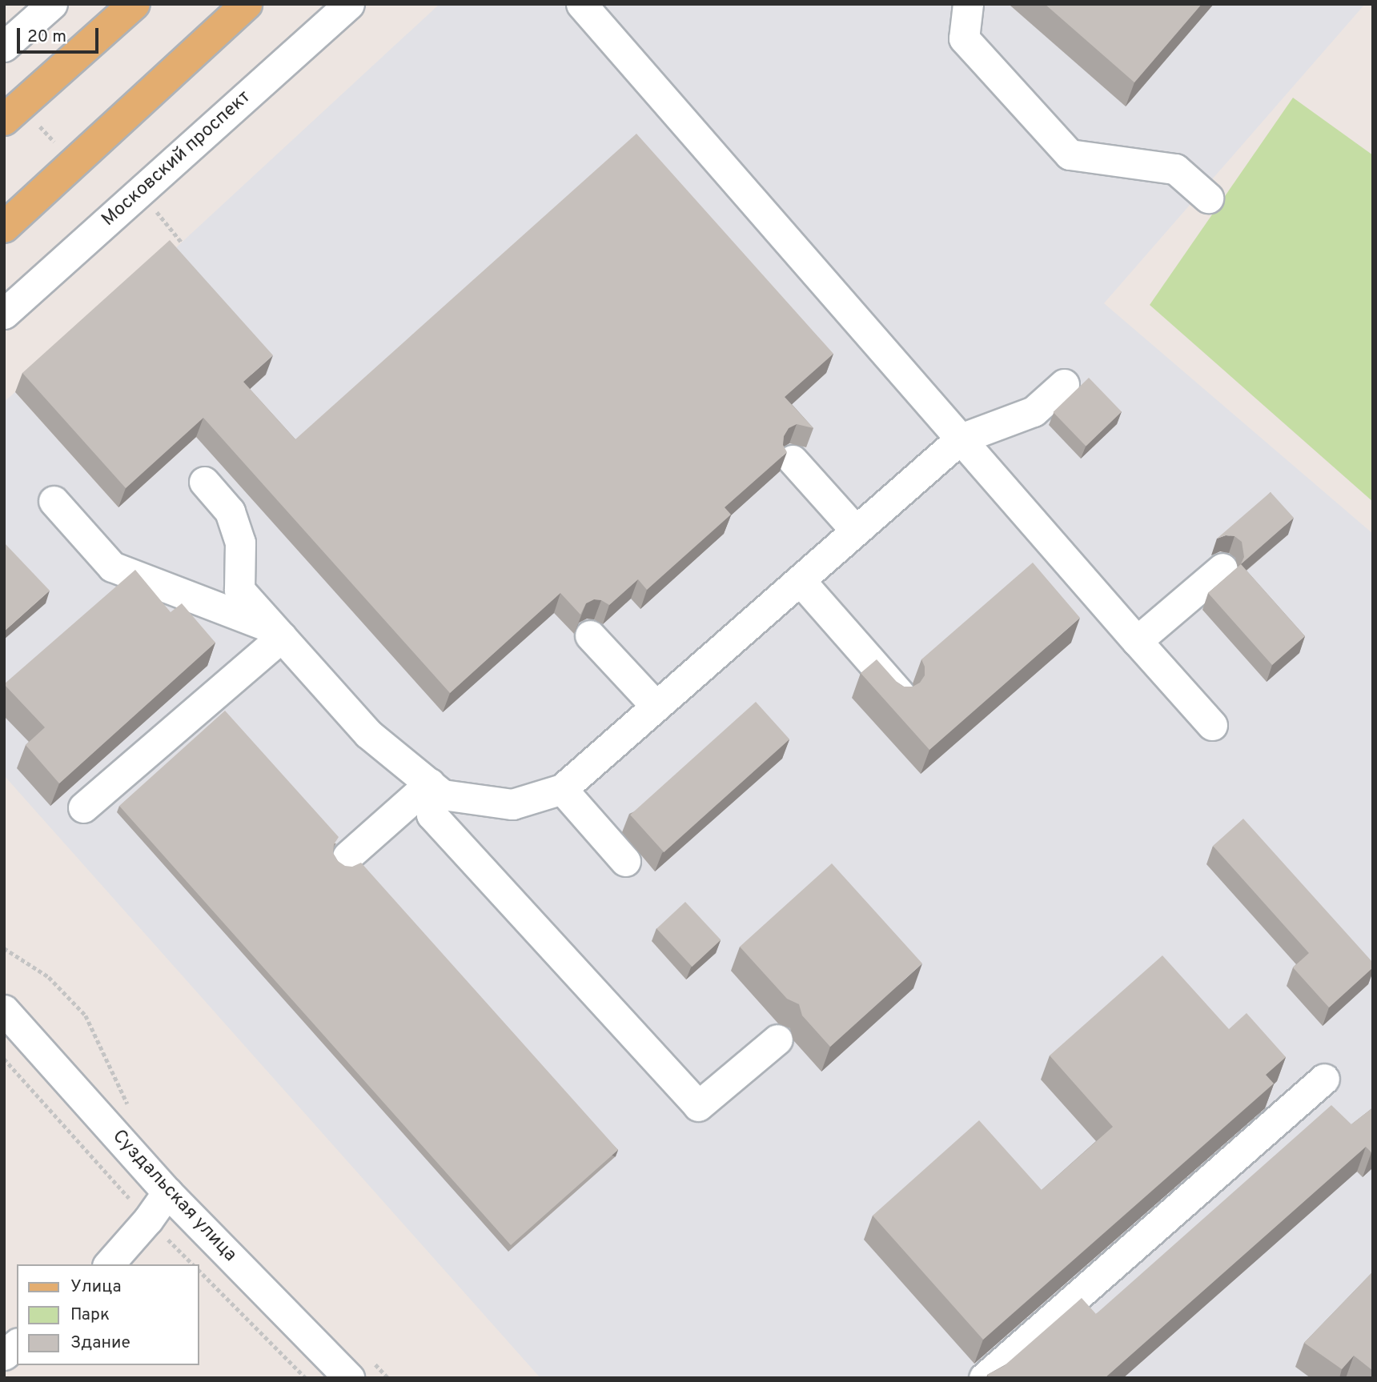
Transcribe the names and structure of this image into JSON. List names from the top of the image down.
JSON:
{
  "streets": {
    "street": ["Московский проспект", "Суздальская улица"]
  },
  "legend": ["Улица", "Парк", "Здание"],
  "scale_bar": "20 m"
}
